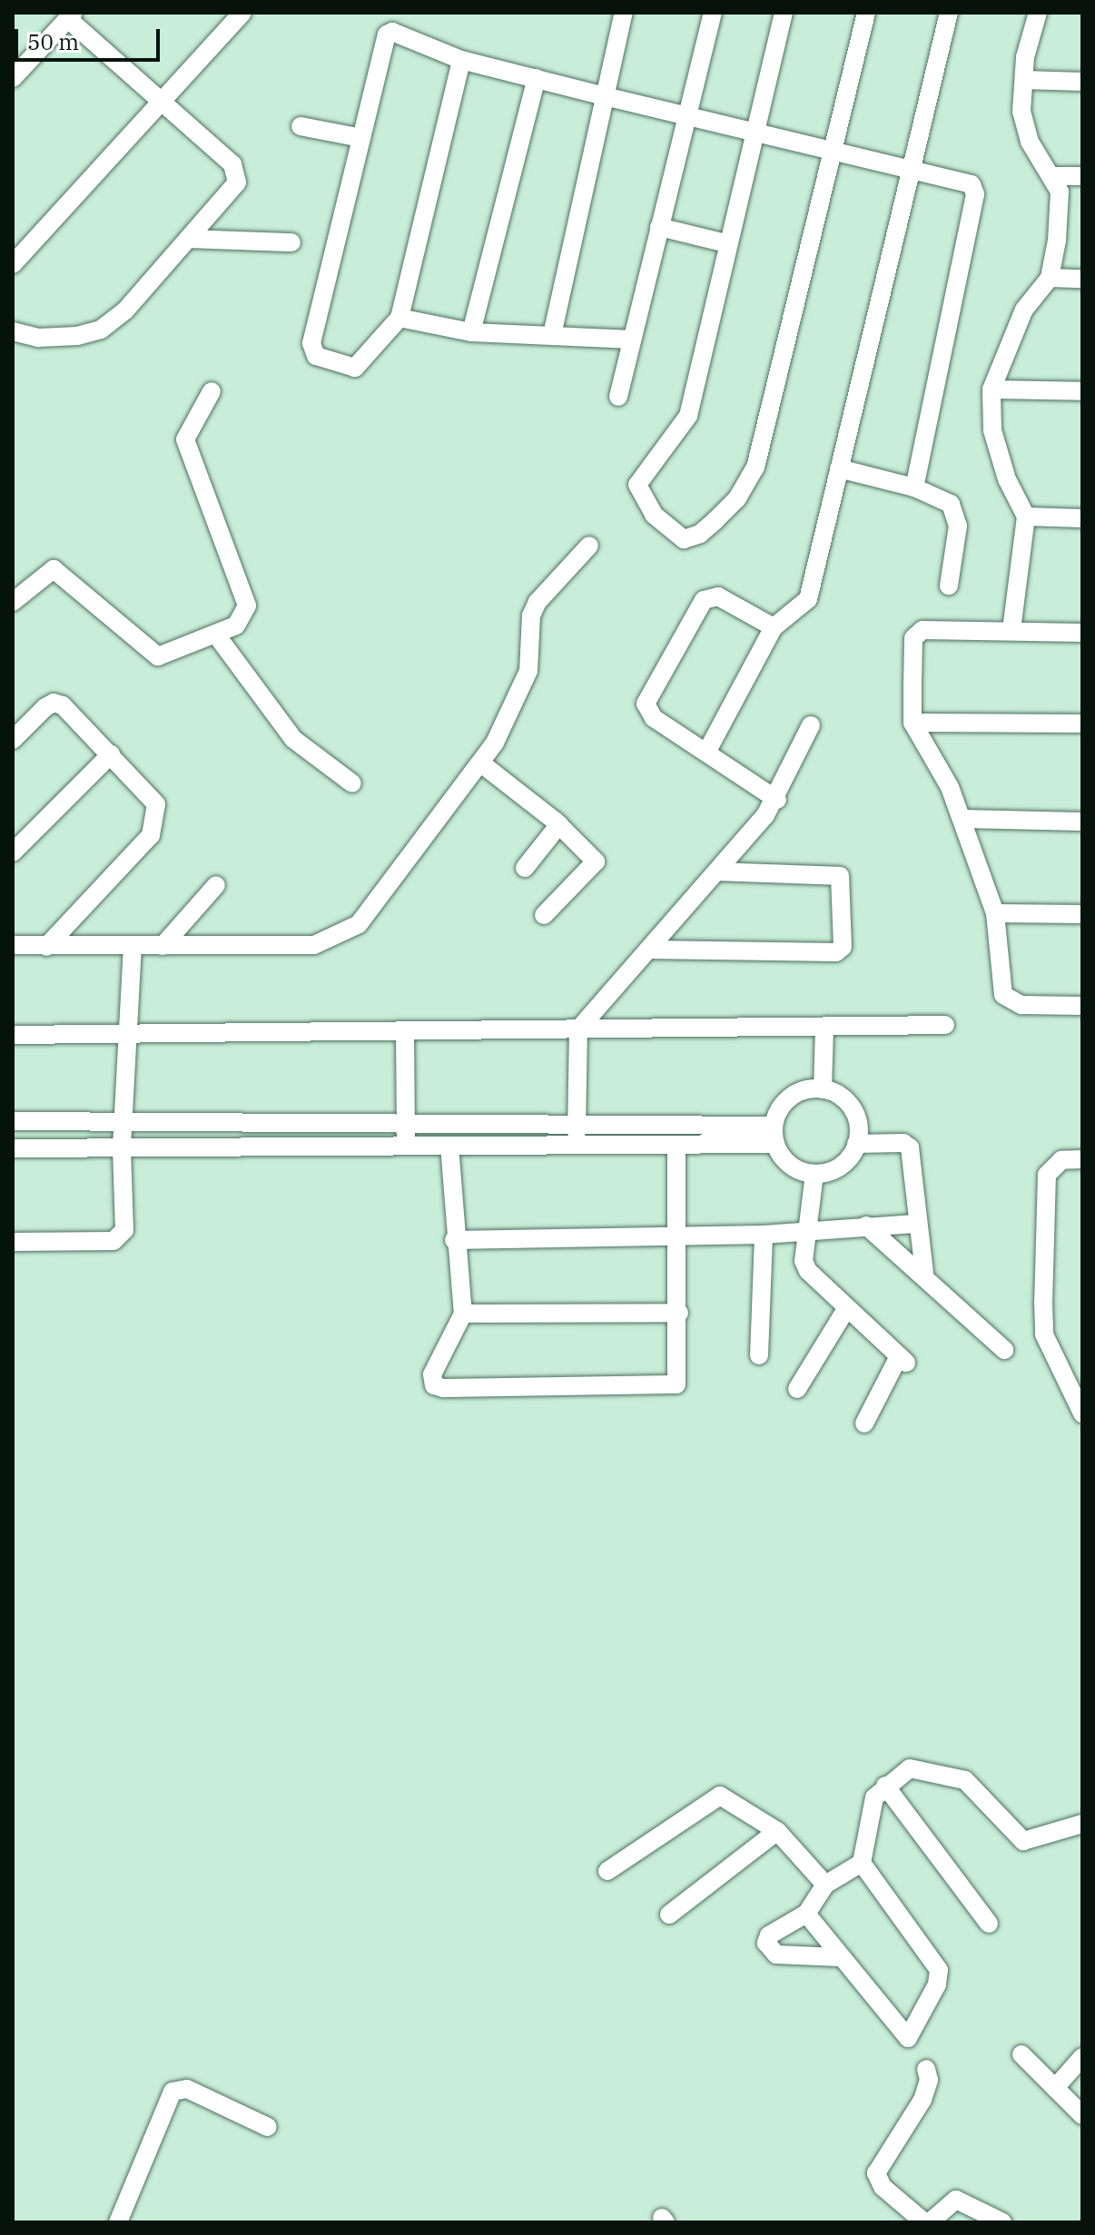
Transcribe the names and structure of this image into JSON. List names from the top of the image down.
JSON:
{
  "scale_bar": "50 m"
}
